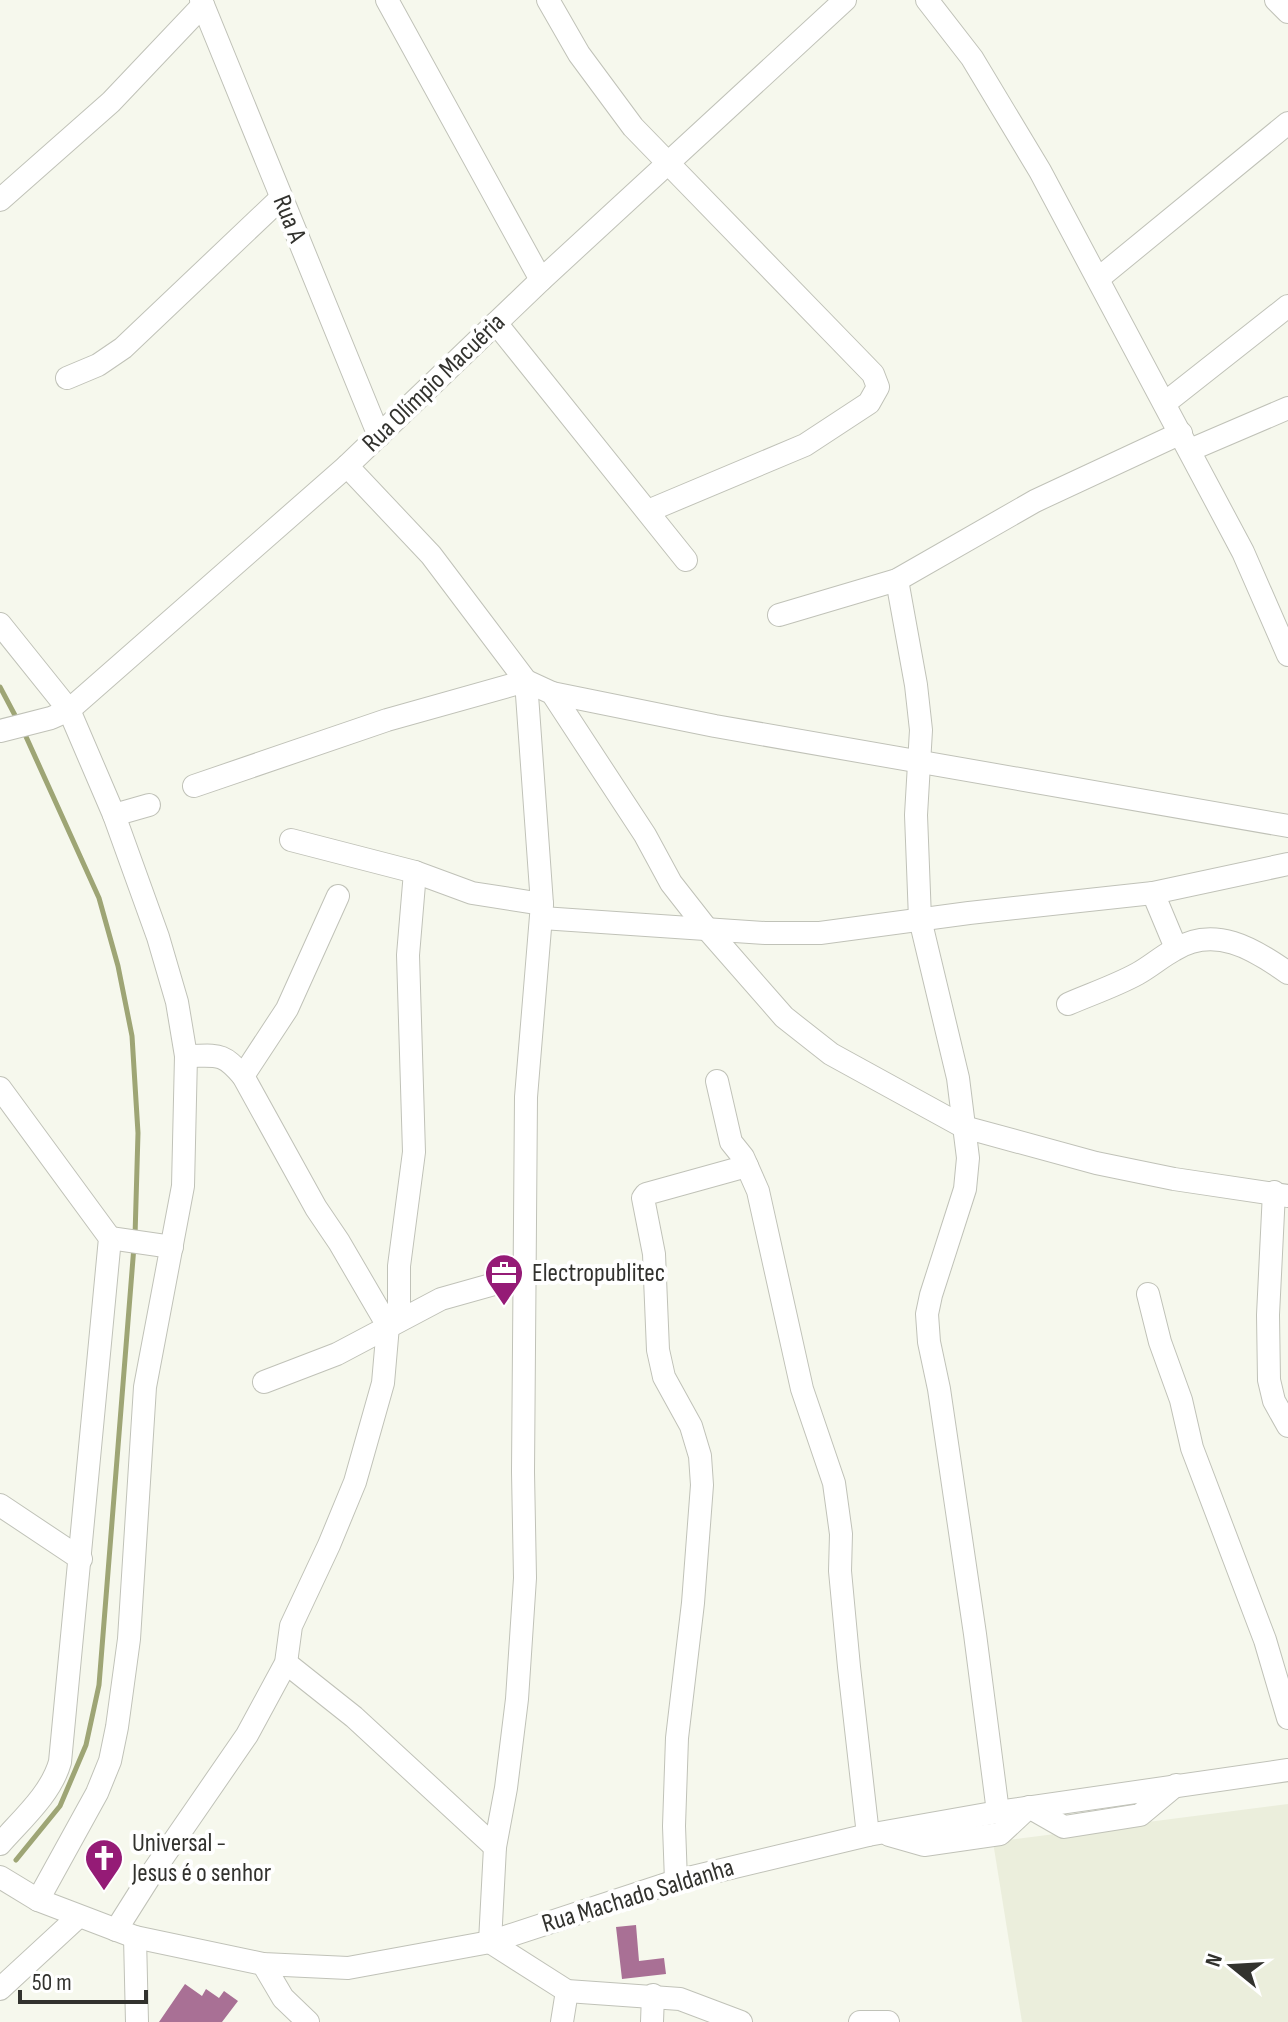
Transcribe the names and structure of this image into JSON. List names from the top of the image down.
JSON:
{
  "streets": {
    "street": ["Rua A", "Rua Olímpio Macuéria", "Rua Machado Saldanha"]
  },
  "crossings": [
    ["Rua A", "Rua Olímpio Macuéria"]
  ],
  "places": {
    "office": ["Electropublitec"],
    "church": ["Universal - Jesus é o senhor"]
  },
  "scale_bar": "50 m",
  "north": "left"
}
